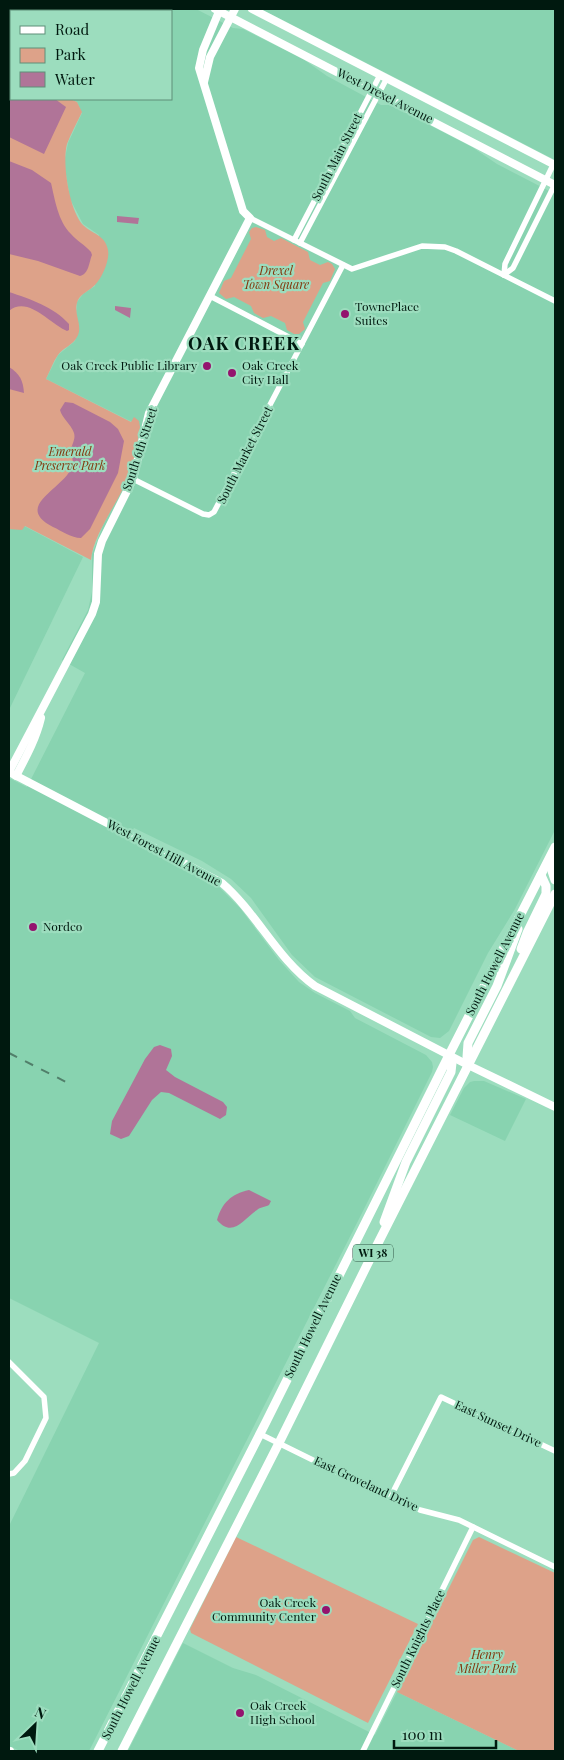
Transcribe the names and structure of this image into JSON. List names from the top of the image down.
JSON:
{
  "streets": {
    "main road": ["South Howell Avenue", "WI 38"],
    "street": [
      "West Drexel Avenue",
      "South Main Street",
      "South 6th Street",
      "South Market Street",
      "West Forest Hill Avenue",
      "East Sunset Drive",
      "East Groveland Drive",
      "South Knights Place"
    ]
  },
  "crossings": [
    ["West Drexel Avenue", "South Main Street"],
    ["South 6th Street", "South Market Street"],
    ["South 6th Street", "West Forest Hill Avenue"],
    ["West Forest Hill Avenue", "South Howell Avenue"],
    ["South Howell Avenue", "East Groveland Drive"],
    ["East Sunset Drive", "East Groveland Drive"],
    ["East Groveland Drive", "South Knights Place"]
  ],
  "districts": ["OAK CREEK"],
  "parks": ["Drexel Town Square", "Emerald Preserve Park", "Henry Miller Park"],
  "places": [
    "TownePlace Suites",
    "Oak Creek Public Library",
    "Oak Creek City Hall",
    "Nordco",
    "Oak Creek Community Center",
    "Oak Creek High School"
  ],
  "legend": ["Road", "Park", "Water"],
  "scale_bar": "100 m",
  "north": "top right"
}
